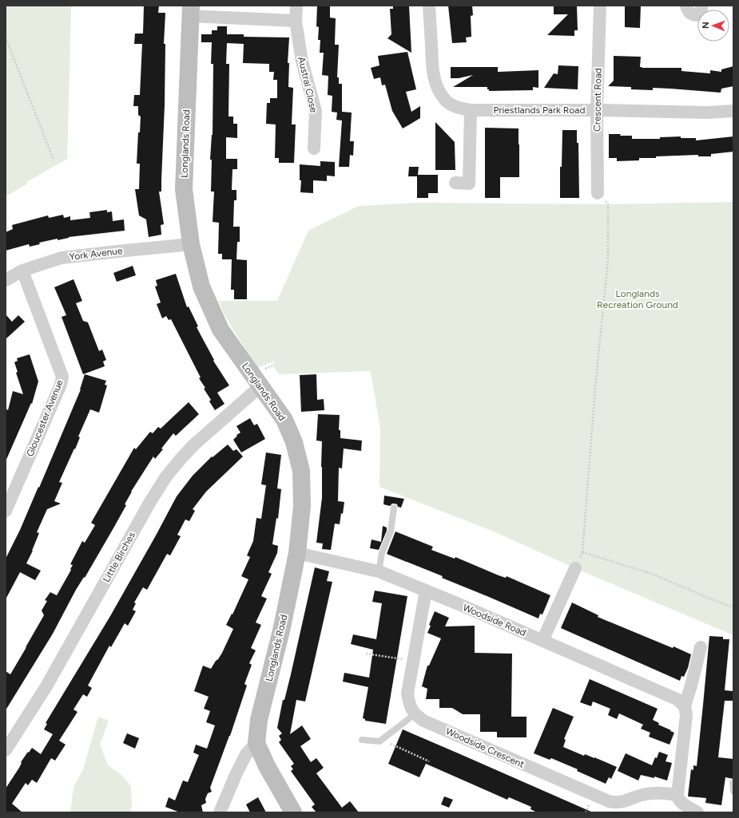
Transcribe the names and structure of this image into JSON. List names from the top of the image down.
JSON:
{
  "streets": {
    "street": [
      "Austral Close",
      "Crescent Road",
      "Priestlands Park Road",
      "Longlands Road",
      "York Avenue",
      "Gloucester Avenue",
      "Little Birches",
      "Woodside Road",
      "Woodside Crescent"
    ]
  },
  "crossings": [
    ["Crescent Road", "Priestlands Park Road"],
    ["Longlands Road", "York Avenue"],
    ["Longlands Road", "Little Birches"],
    ["Longlands Road", "Woodside Road"],
    ["York Avenue", "Gloucester Avenue"]
  ],
  "parks": ["Longlands Recreation Ground"],
  "north": "left"
}
